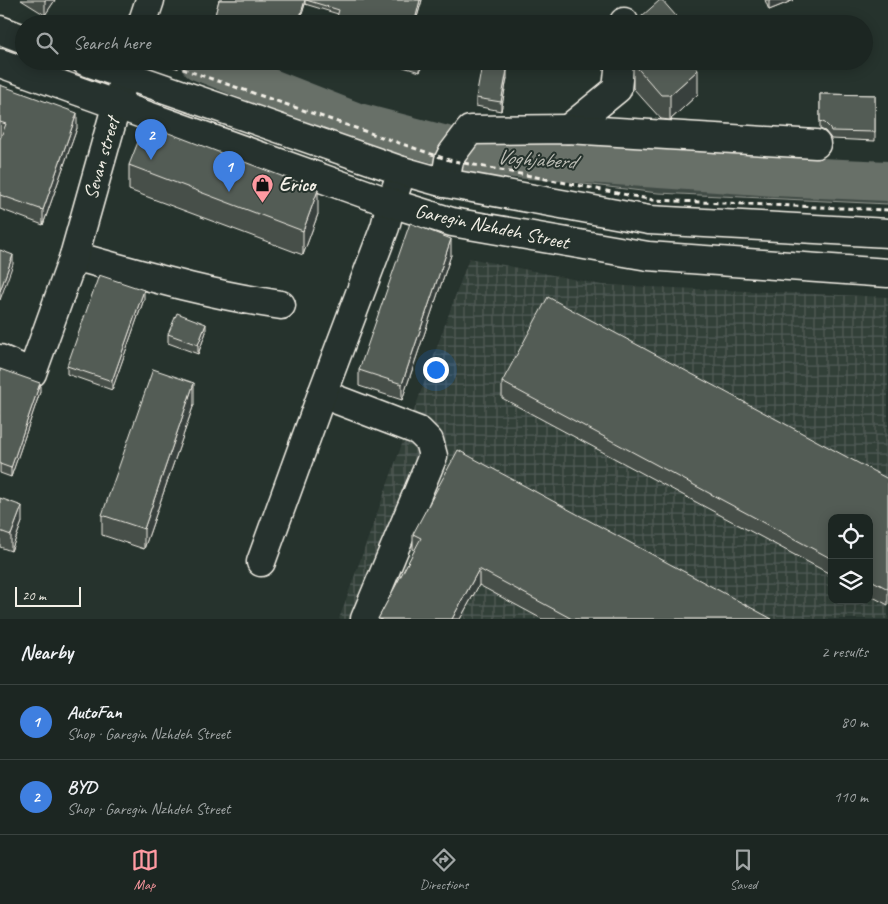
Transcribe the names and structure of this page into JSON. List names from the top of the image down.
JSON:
{
  "streets": {
    "main road": ["Sevan street", "Garegin Nzhdeh Street"]
  },
  "crossings": [
    ["Sevan street", "Garegin Nzhdeh Street"]
  ],
  "water": ["Voghjaberd"],
  "places": {
    "shop": ["Erico"]
  },
  "scale_bar": "20 m",
  "page": {
    "search": "Search here",
    "pins": ["2", "1"],
    "scale": "20 m",
    "heading": ["Nearby", "2 results"],
    "list": [
      {
        "mark": "1",
        "name": "AutoFan",
        "note": "Shop · Garegin Nzhdeh Street",
        "value": "80 m"
      },
      {
        "mark": "2",
        "name": "BYD",
        "note": "Shop · Garegin Nzhdeh Street",
        "value": "110 m"
      }
    ],
    "nav": ["Map", "Directions", "Saved"]
  }
}
